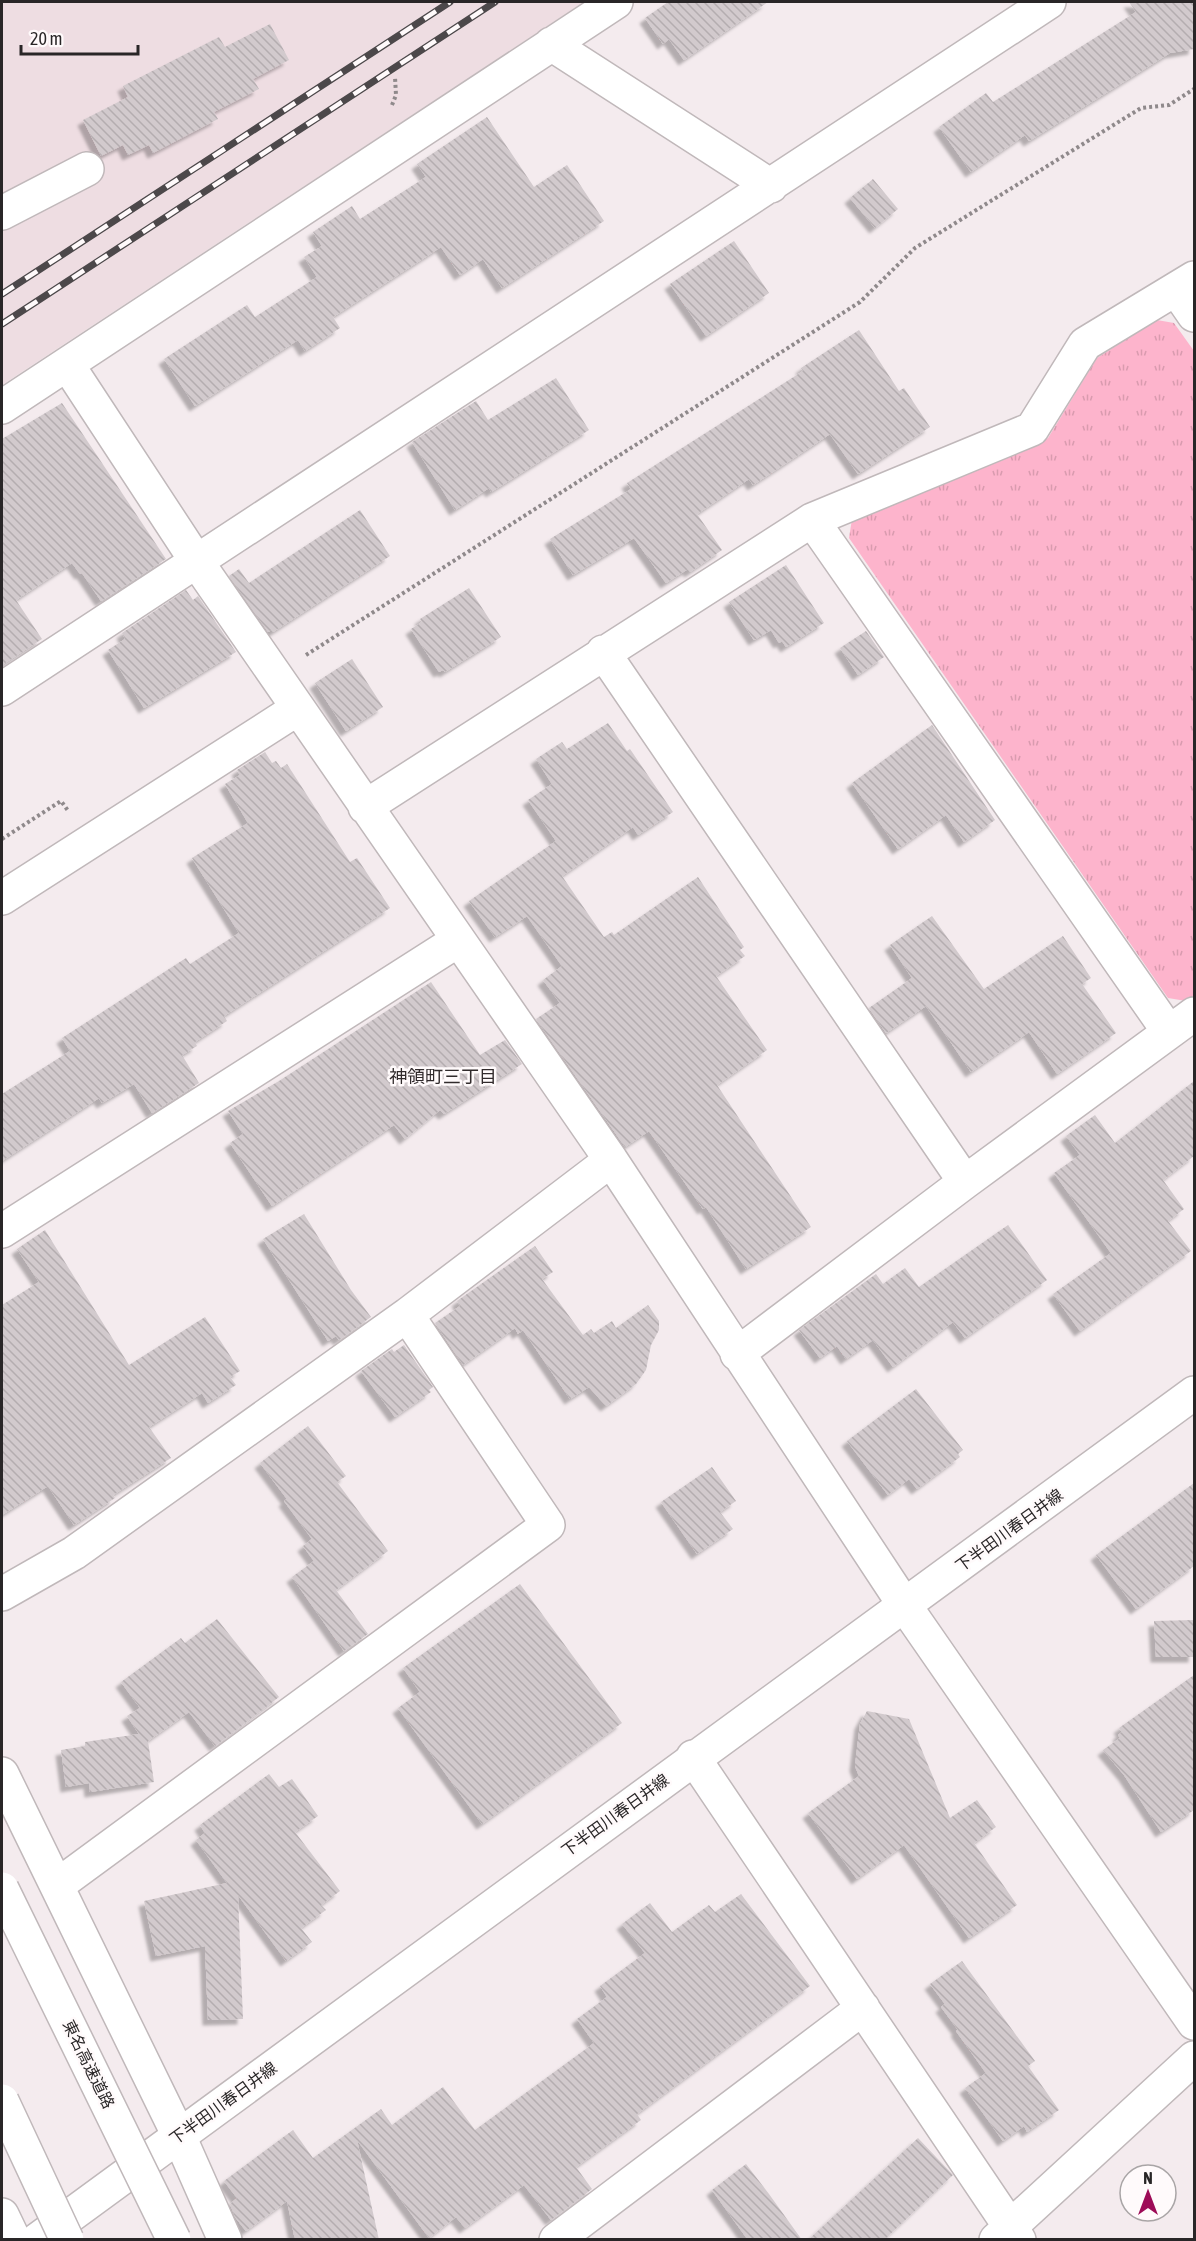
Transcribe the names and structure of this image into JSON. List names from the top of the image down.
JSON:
{
  "streets": {
    "main road": ["下半田川春日井線", "東名高速道路"]
  },
  "districts": ["神領町三丁目"],
  "scale_bar": "20 m",
  "north": "top"
}
